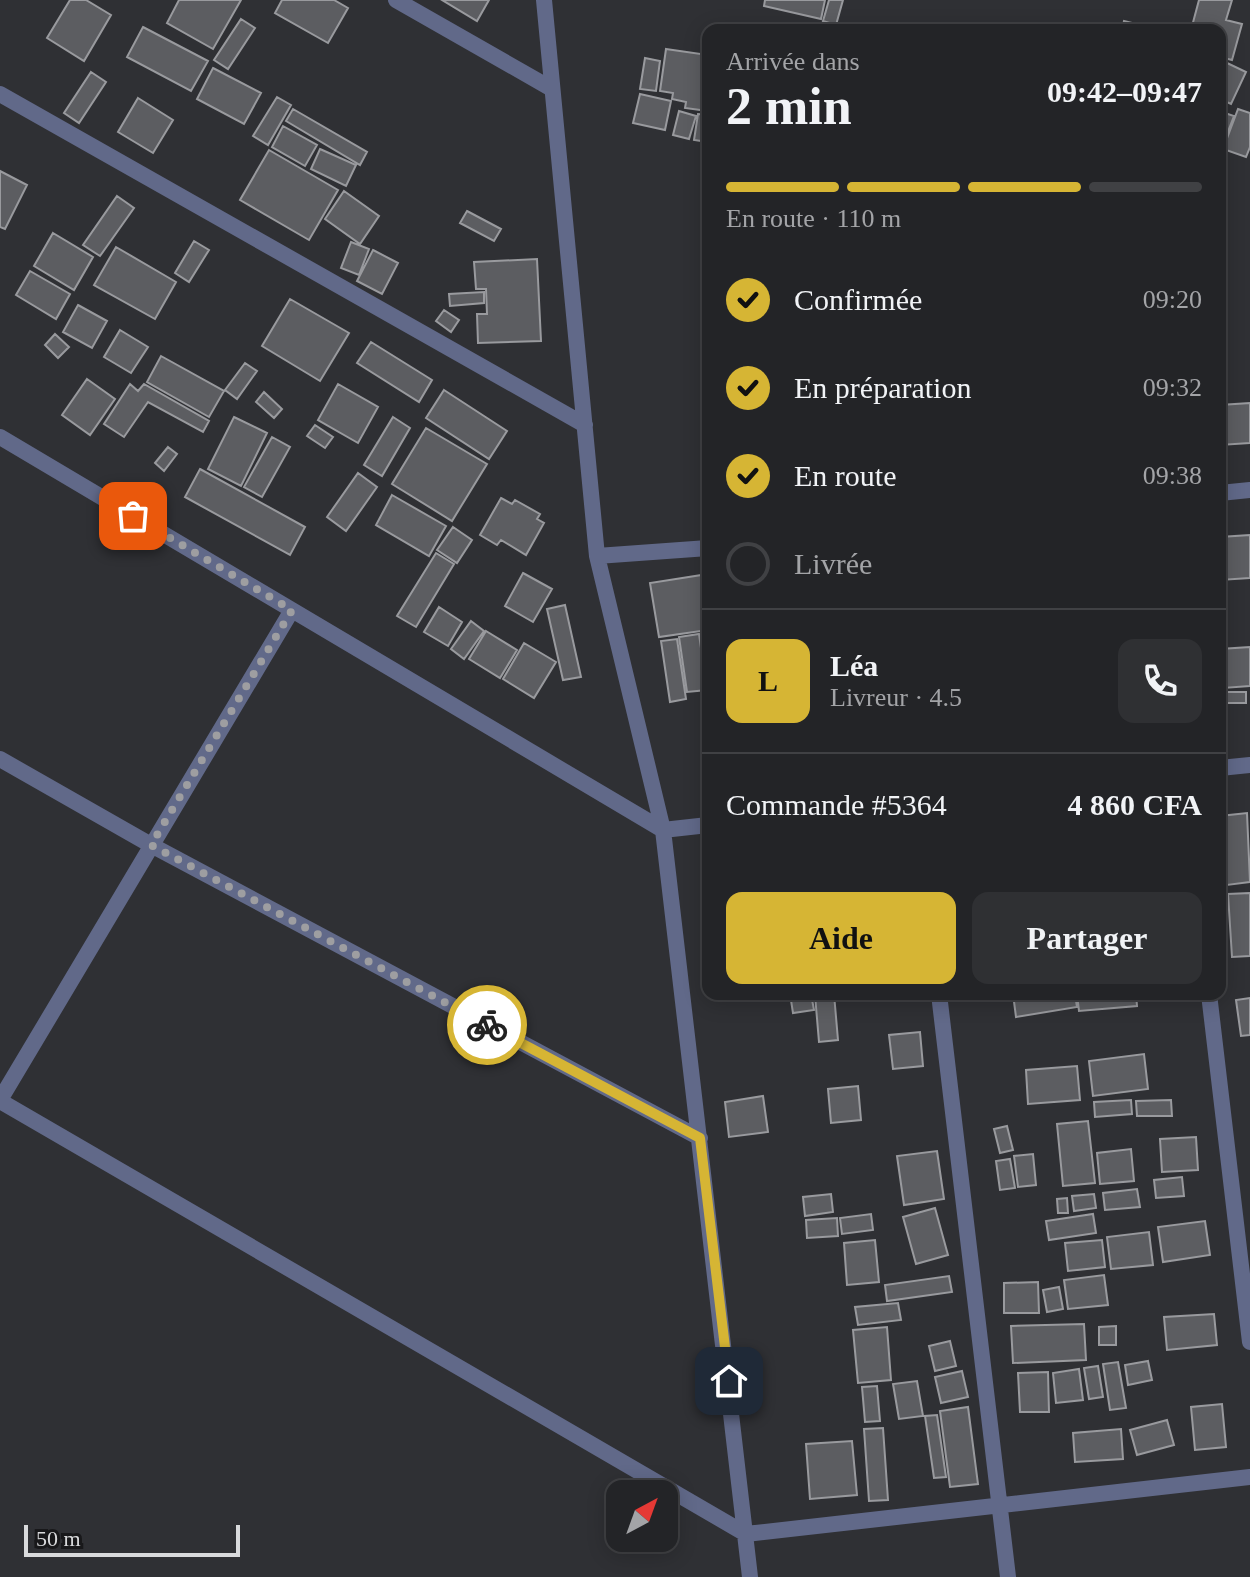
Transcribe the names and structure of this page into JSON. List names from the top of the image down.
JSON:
{
  "scale_bar": "50 m",
  "north": "top right",
  "page": {
    "heading": ["2 min", "Arrivée dans", "09:42–09:47"],
    "panel": [
      "Léa",
      "Livreur · 4.5",
      "Commande #5364",
      "4 860 CFA"
    ],
    "bar": "En route · 110 m",
    "list": [
      ["Confirmée", "09:20"],
      ["En préparation", "09:32"],
      ["En route", "09:38"],
      "Livrée"
    ],
    "round": "L",
    "buttons": ["Aide", "Partager"],
    "scale": "50 m"
  }
}
